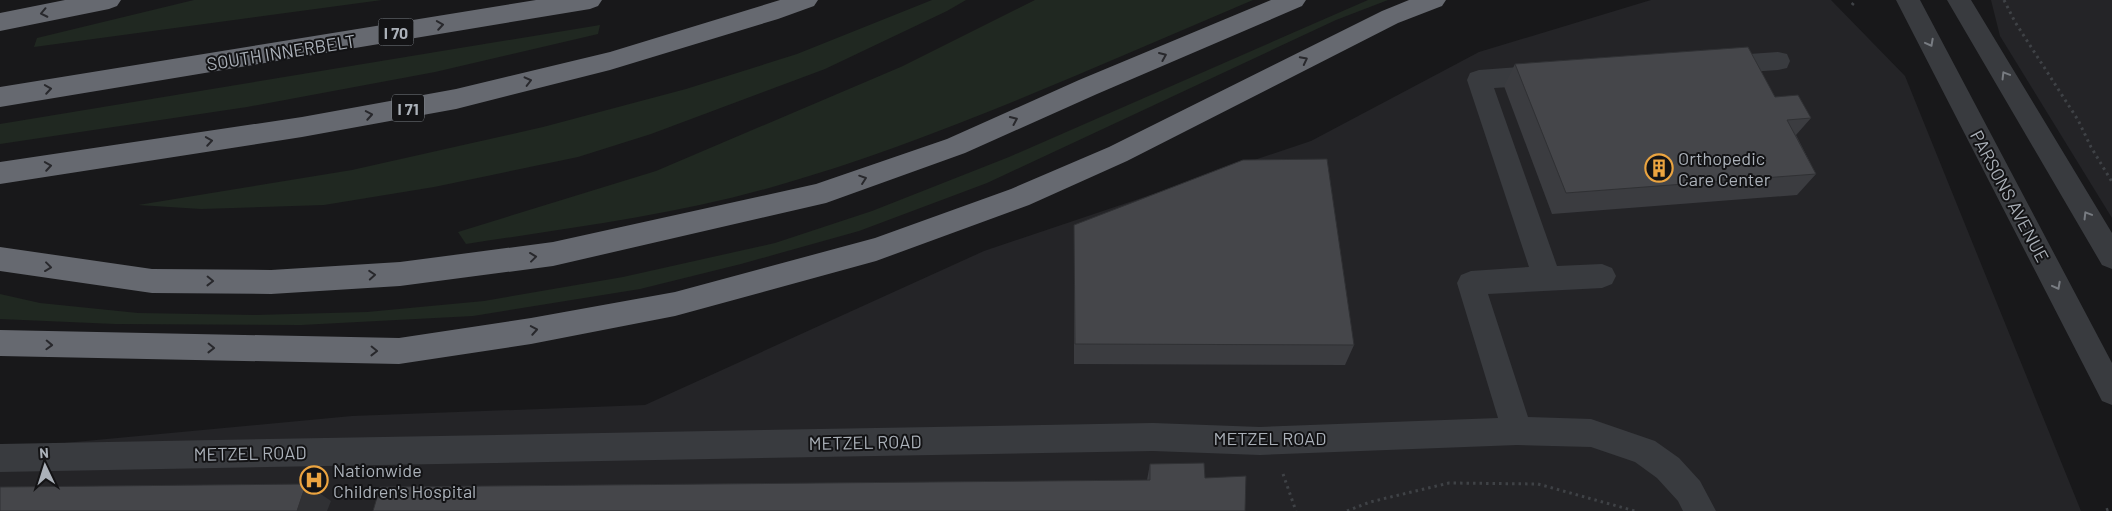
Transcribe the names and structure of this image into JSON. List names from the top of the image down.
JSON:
{
  "streets": {
    "highway": ["I 70", "SOUTH INNERBELT", "I 71"],
    "street": ["PARSONS AVENUE", "METZEL ROAD"]
  },
  "places": {
    "building": ["Orthopedic Care Center"],
    "hospital": ["Nationwide Children's Hospital"]
  },
  "north": "top"
}
